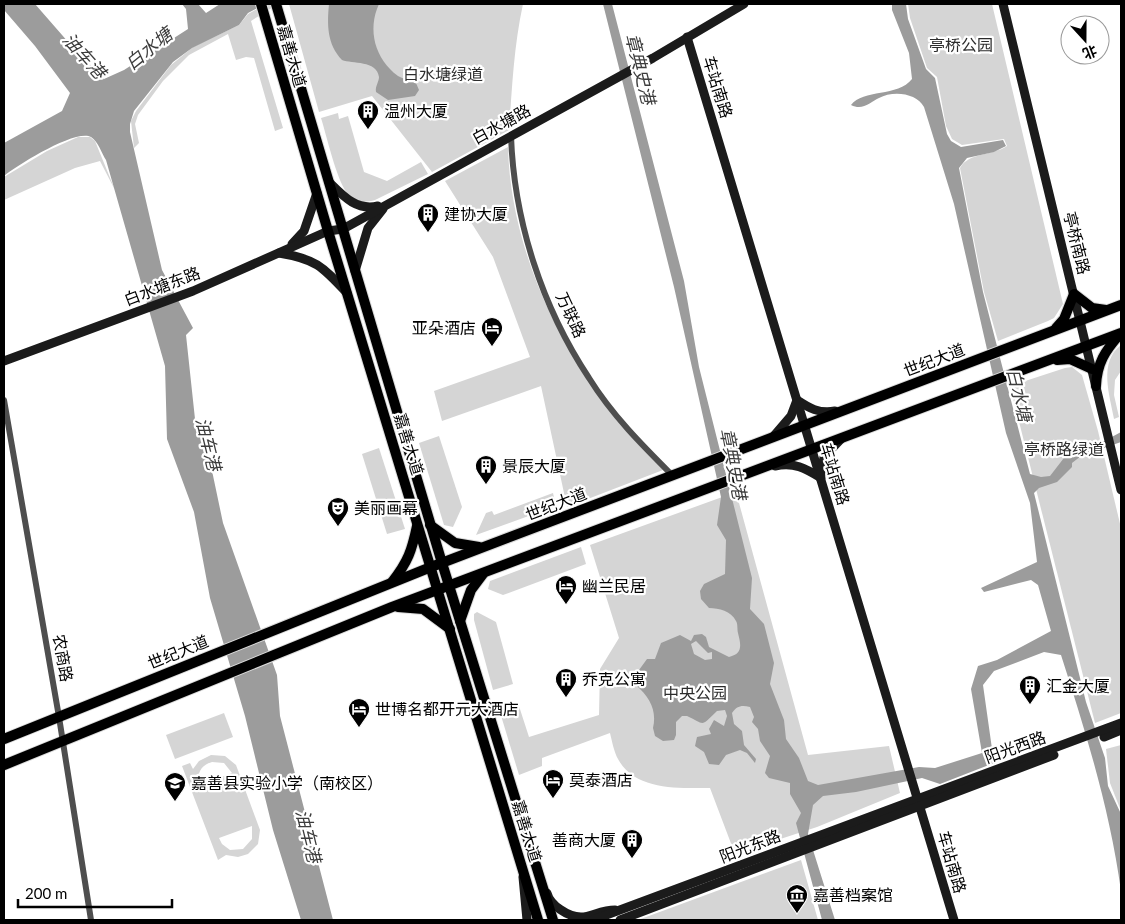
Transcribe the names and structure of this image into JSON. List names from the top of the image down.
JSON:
{
  "streets": {
    "main road": ["嘉善大道", "世纪大道"],
    "street": [
      "车站南路",
      "白水塘路",
      "亭桥南路",
      "白水塘东路",
      "万联路",
      "农商路",
      "阳光西路",
      "阳光东路"
    ]
  },
  "crossings": [
    ["嘉善大道", "白水塘路"],
    ["嘉善大道", "白水塘东路"],
    ["嘉善大道", "世纪大道"],
    ["车站南路", "白水塘路"],
    ["车站南路", "世纪大道"],
    ["车站南路", "阳光西路"],
    ["车站南路", "阳光东路"],
    ["白水塘路", "白水塘东路"],
    ["白水塘路", "万联路"],
    ["亭桥南路", "世纪大道"],
    ["万联路", "世纪大道"],
    ["世纪大道", "农商路"],
    ["阳光西路", "阳光东路"]
  ],
  "water": ["白水塘", "油车港", "章典史港"],
  "parks": [
    "亭桥公园",
    "白水塘绿道",
    "亭桥路绿道",
    "中央公园"
  ],
  "places": {
    "building": [
      "温州大厦",
      "建协大厦",
      "景辰大厦",
      "乔克公寓",
      "汇金大厦",
      "善商大厦"
    ],
    "hotel": [
      "亚朵酒店",
      "幽兰民居",
      "世博名都开元大酒店",
      "莫泰酒店"
    ],
    "theatre": ["美丽画幕"],
    "school or university": ["嘉善县实验小学（南校区）"],
    "museum": ["嘉善档案馆"]
  },
  "scale_bar": "200 m",
  "north": "bottom"
}
